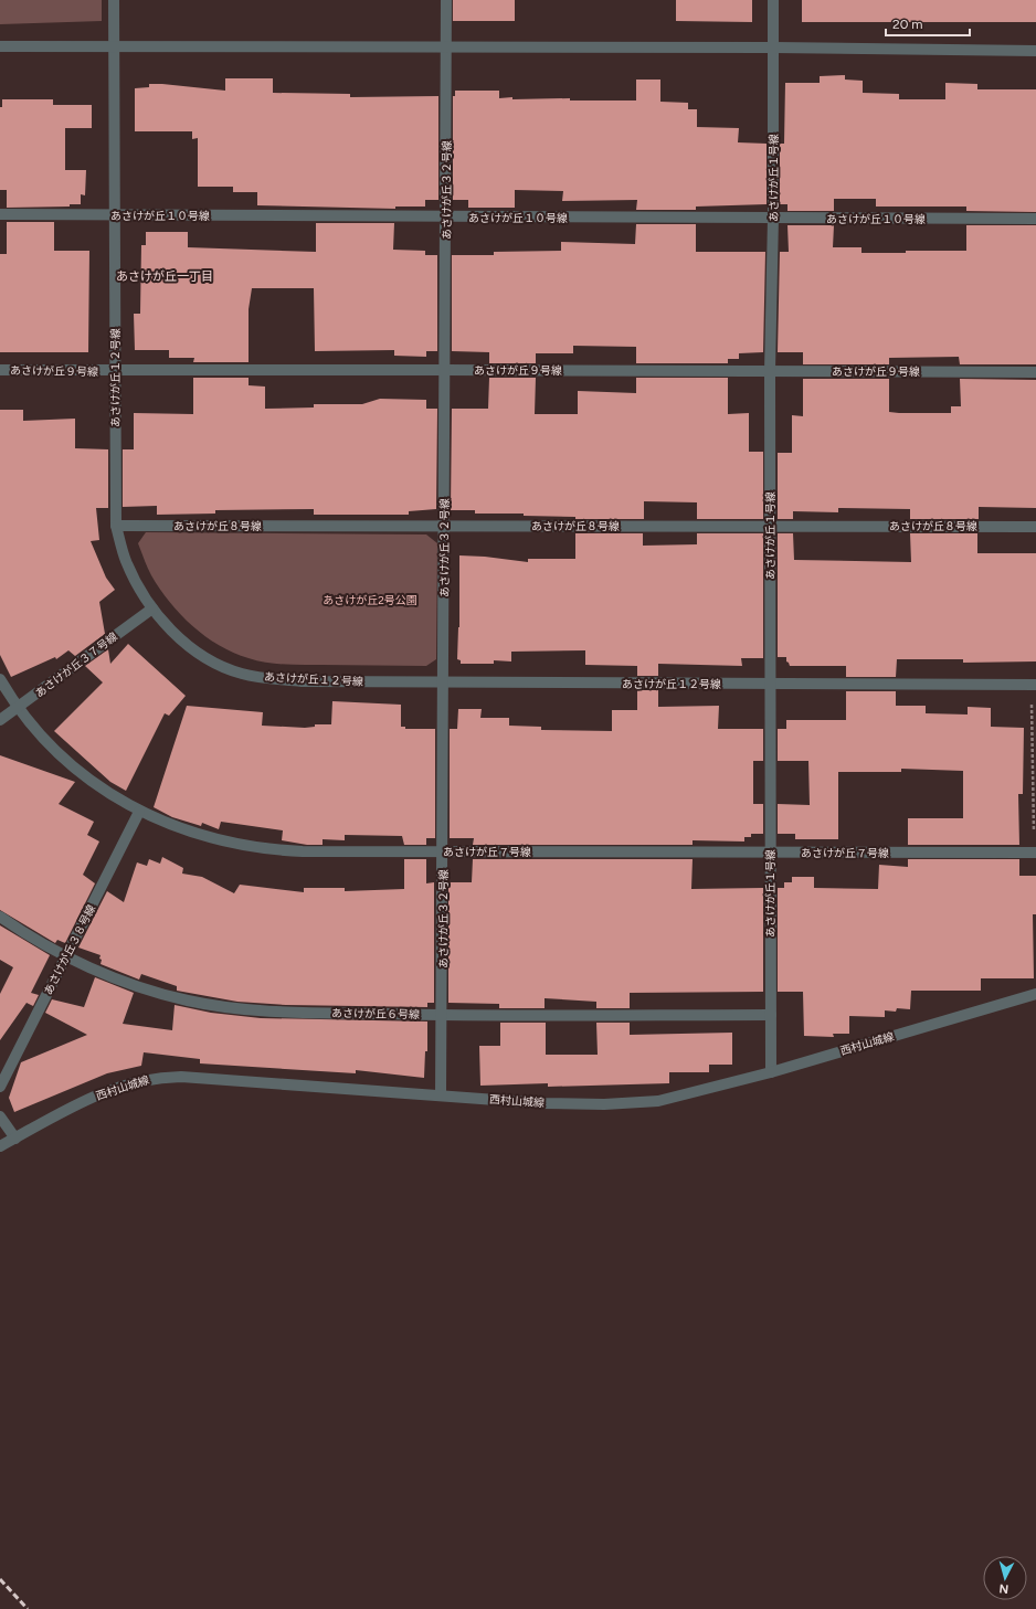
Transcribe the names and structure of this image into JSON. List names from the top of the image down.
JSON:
{
  "streets": {
    "street": [
      "あさけが丘１号線",
      "あさけが丘３２号線",
      "あさけが丘１０号線",
      "あさけが丘９号線",
      "あさけが丘１２号線",
      "あさけが丘８号線",
      "あさけが丘３７号線",
      "あさけが丘７号線",
      "あさけが丘３８号線",
      "あさけが丘６号線",
      "西村山城線"
    ]
  },
  "crossings": [
    ["あさけが丘１号線", "あさけが丘１０号線"],
    ["あさけが丘１号線", "あさけが丘９号線"],
    ["あさけが丘１号線", "あさけが丘１２号線"],
    ["あさけが丘１号線", "あさけが丘８号線"],
    ["あさけが丘１号線", "あさけが丘７号線"],
    ["あさけが丘１号線", "あさけが丘６号線"],
    ["あさけが丘１号線", "西村山城線"],
    ["あさけが丘３２号線", "あさけが丘１０号線"],
    ["あさけが丘３２号線", "あさけが丘９号線"],
    ["あさけが丘３２号線", "あさけが丘１２号線"],
    ["あさけが丘３２号線", "あさけが丘８号線"],
    ["あさけが丘３２号線", "あさけが丘７号線"],
    ["あさけが丘３２号線", "あさけが丘６号線"],
    ["あさけが丘３２号線", "西村山城線"],
    ["あさけが丘１０号線", "あさけが丘１２号線"],
    ["あさけが丘９号線", "あさけが丘１２号線"],
    ["あさけが丘１２号線", "あさけが丘８号線"],
    ["あさけが丘１２号線", "あさけが丘３７号線"],
    ["あさけが丘３７号線", "あさけが丘７号線"],
    ["あさけが丘７号線", "あさけが丘３８号線"],
    ["あさけが丘３８号線", "あさけが丘６号線"]
  ],
  "districts": ["あさけが丘一丁目"],
  "parks": ["あさけが丘2号公園"],
  "scale_bar": "20 m",
  "north": "bottom"
}
